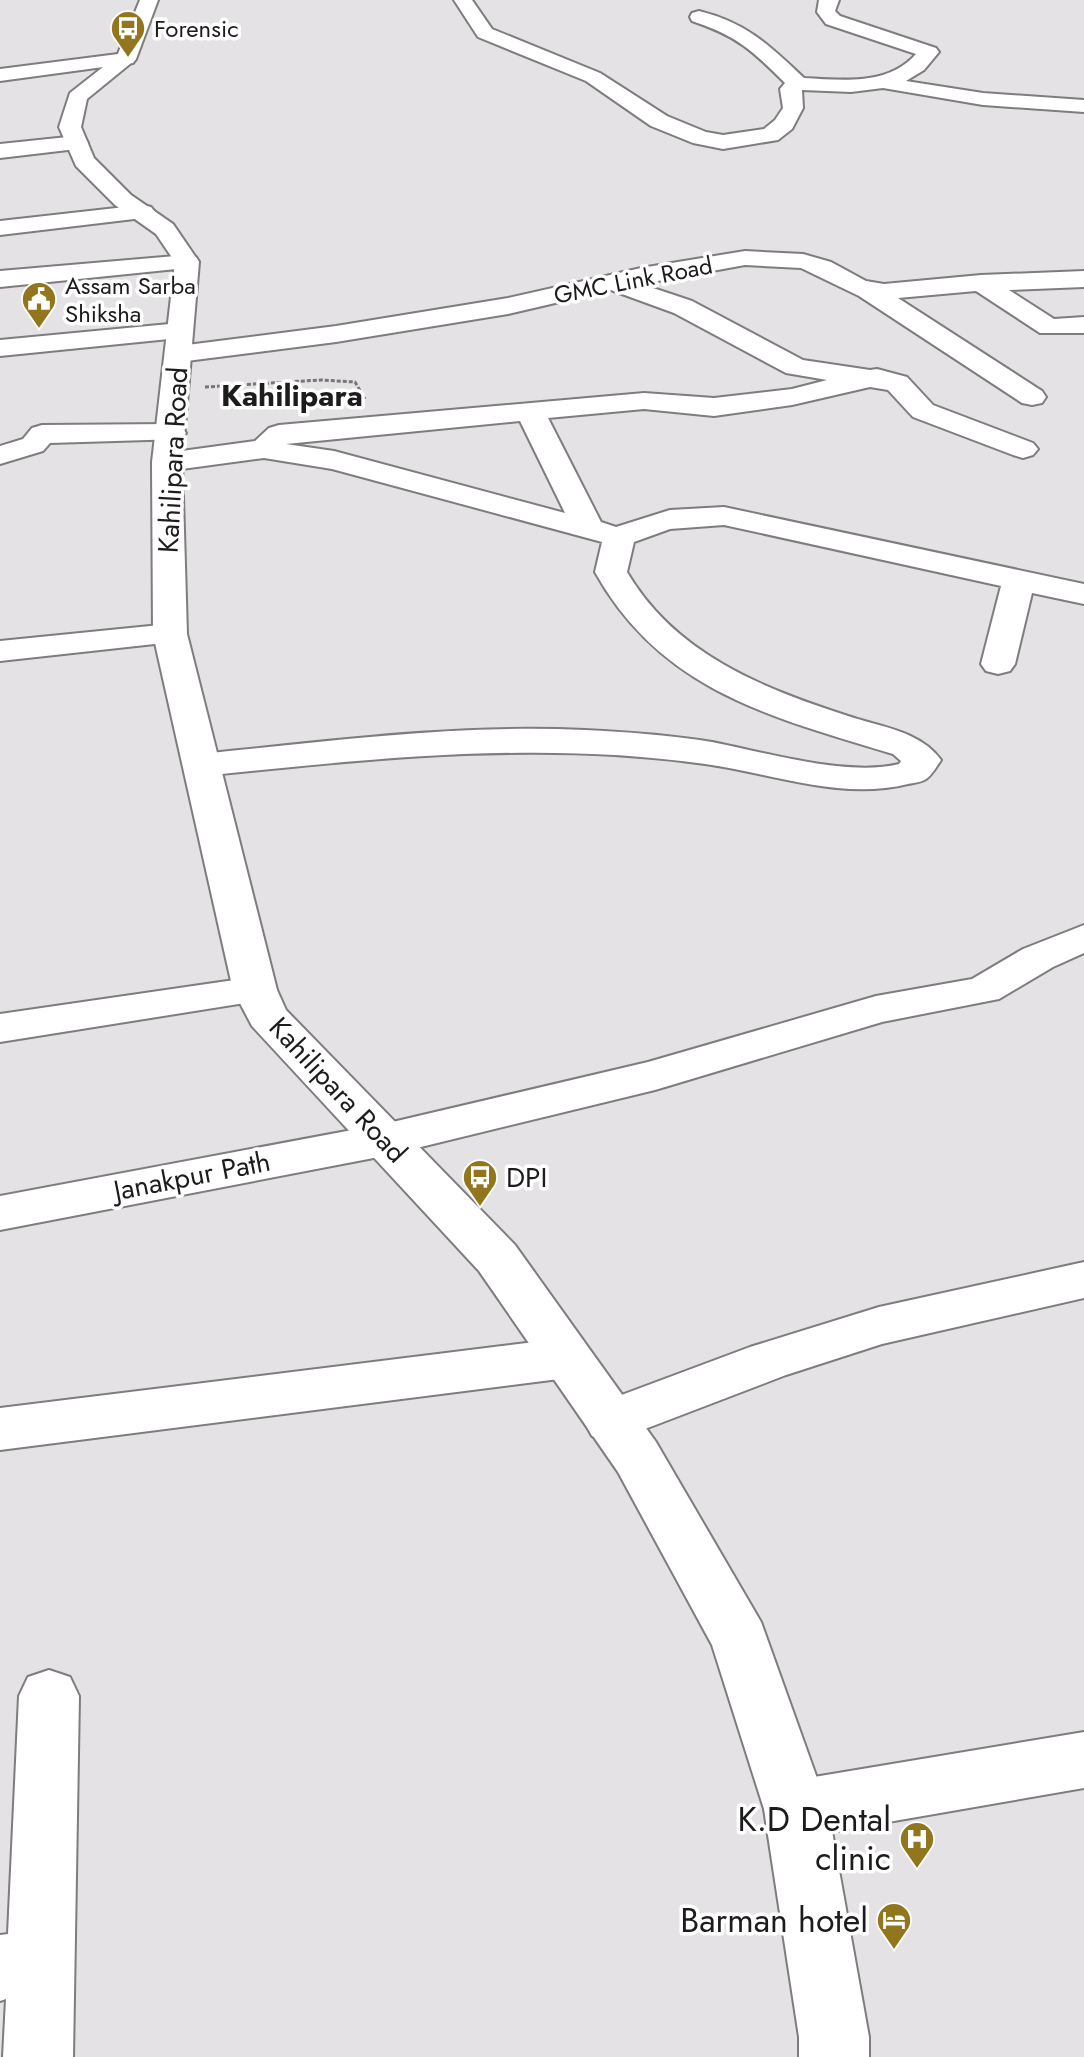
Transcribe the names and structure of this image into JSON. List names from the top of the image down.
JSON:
{
  "streets": {
    "street": ["GMC Link Road", "Kahilipara Road", "Janakpur Path"]
  },
  "crossings": [
    ["GMC Link Road", "Kahilipara Road"],
    ["Kahilipara Road", "Janakpur Path"]
  ],
  "districts": ["Kahilipara"],
  "places": {
    "bus stop": ["Forensic", "DPI"],
    "public building": ["Assam Sarba Shiksha"],
    "hospital": ["K.D Dental clinic"],
    "hotel": ["Barman hotel"]
  }
}
